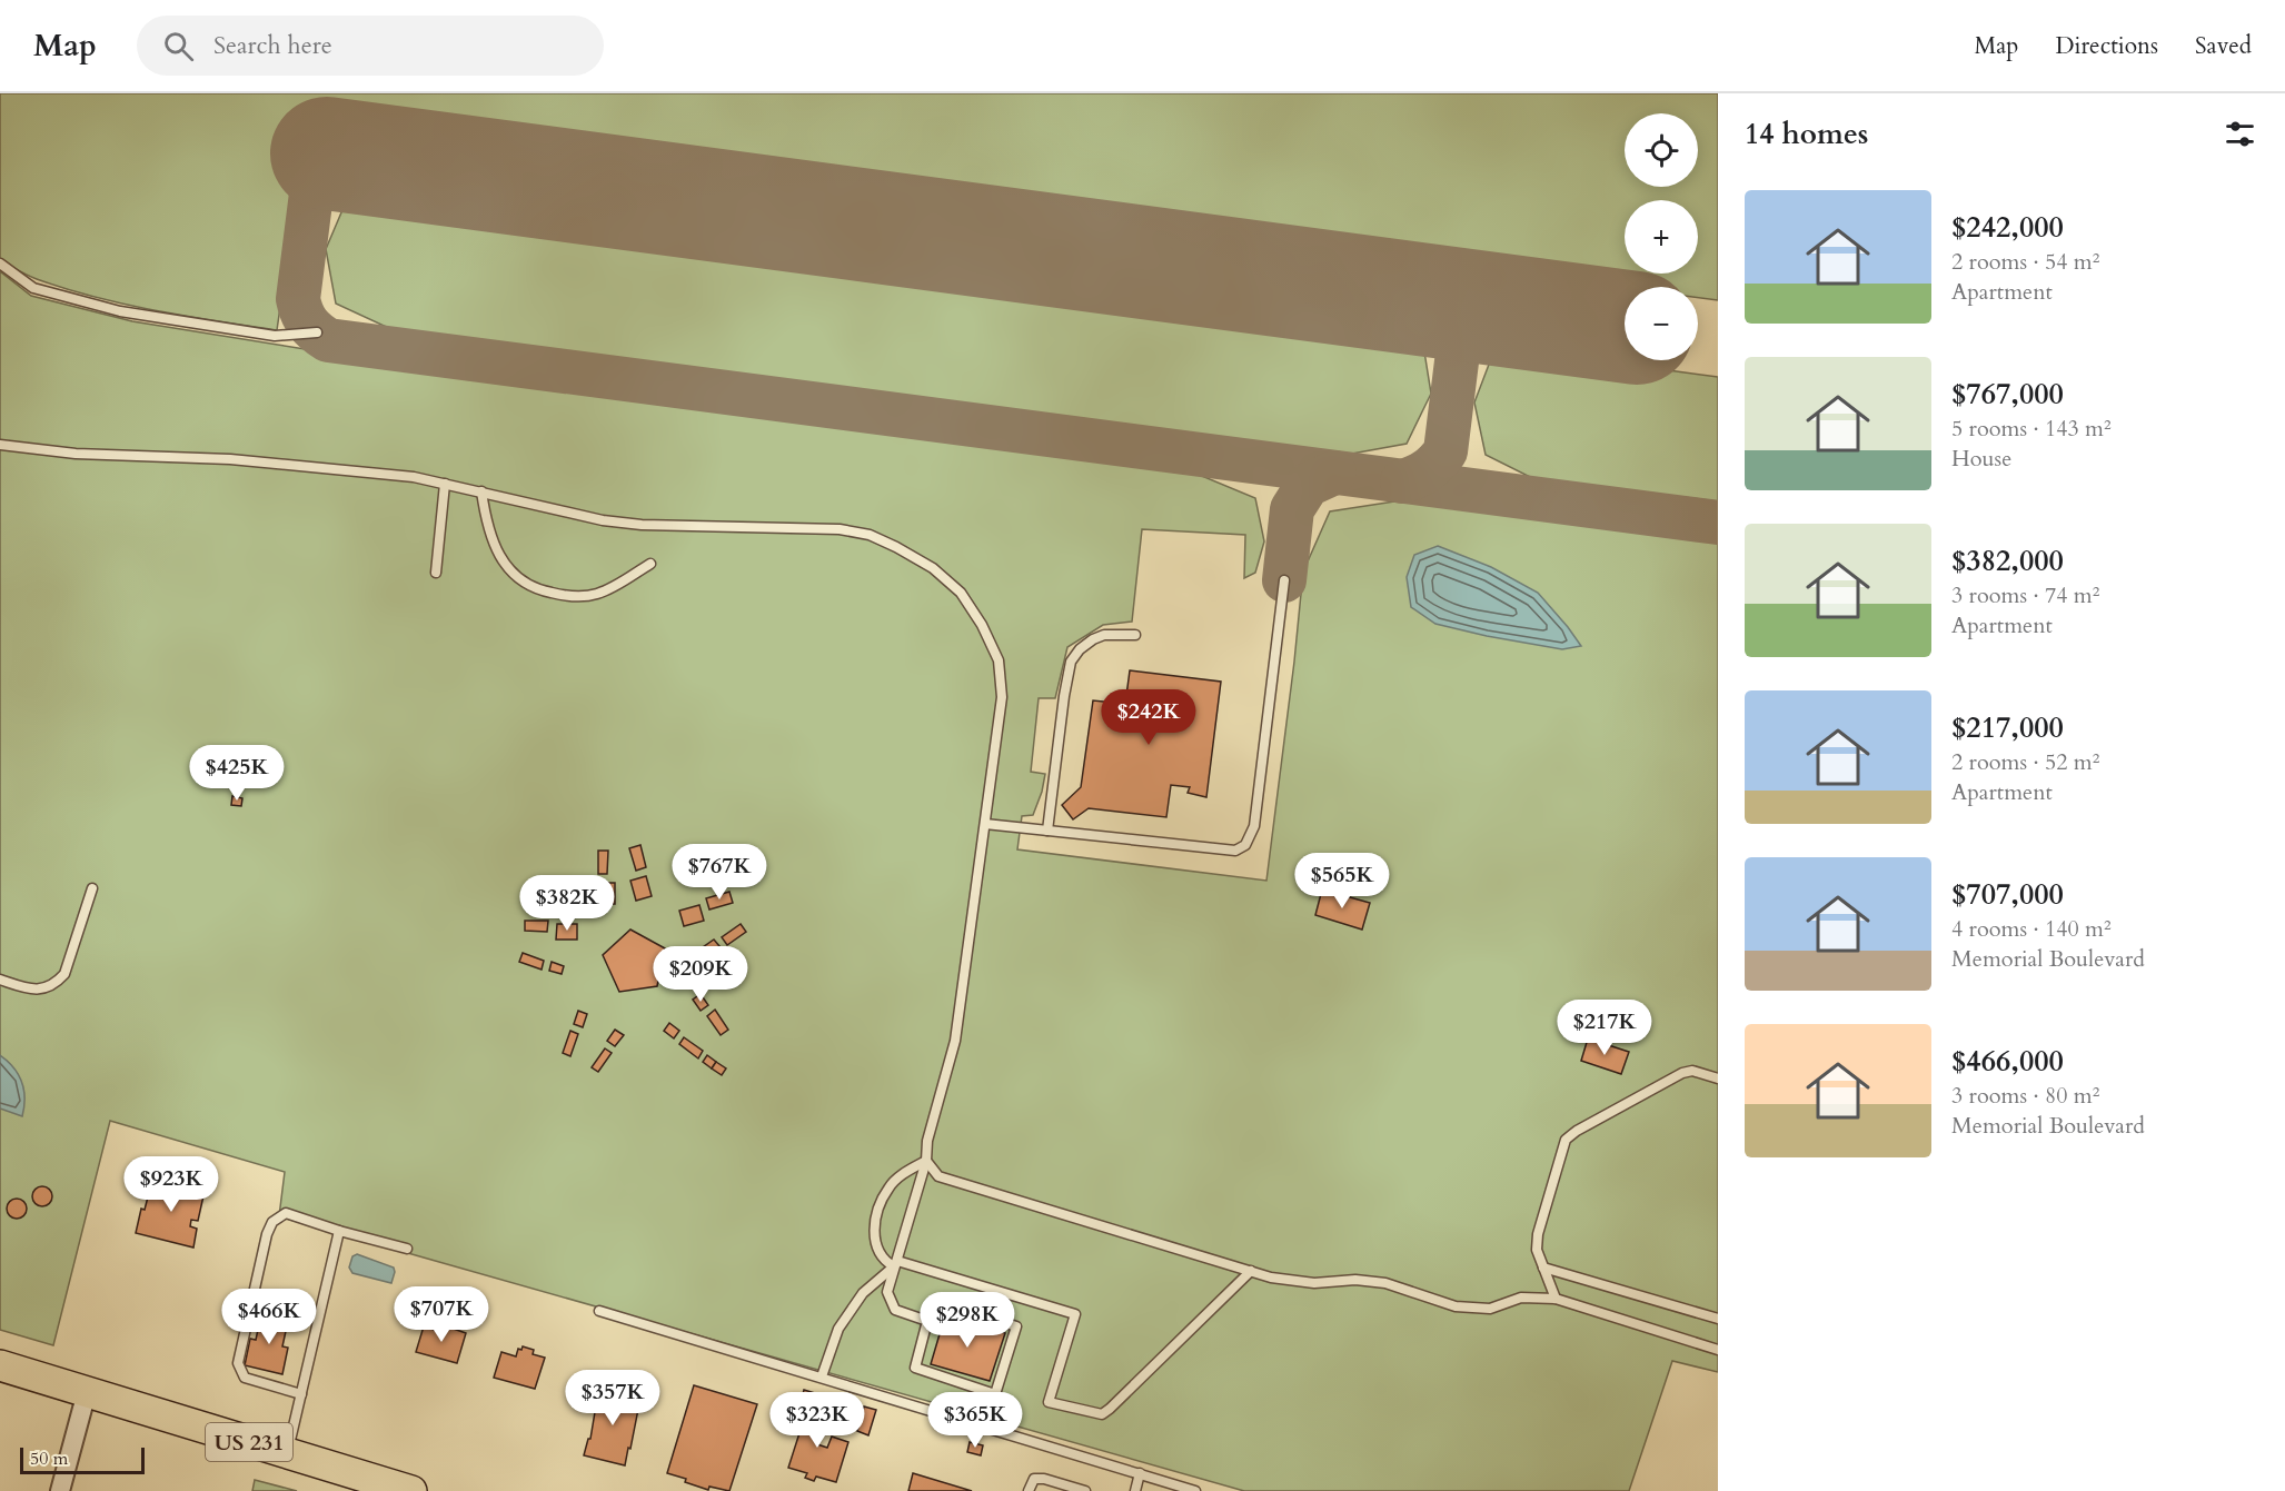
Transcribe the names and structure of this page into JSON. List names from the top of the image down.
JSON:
{
  "streets": {
    "main road": ["US 231"]
  },
  "scale_bar": "50 m",
  "page": {
    "header": "Map",
    "search": "Search here",
    "nav": ["Map", "Directions", "Saved"],
    "heading": "14 homes",
    "map_buttons": ["+", "−"],
    "list": [
      {
        "name": "$242,000",
        "note": "2 rooms · 54 m² · Apartment"
      },
      {
        "name": "$767,000",
        "note": "5 rooms · 143 m² · House"
      },
      {
        "name": "$382,000",
        "note": "3 rooms · 74 m² · Apartment"
      },
      {
        "name": "$217,000",
        "note": "2 rooms · 52 m² · Apartment"
      },
      {
        "name": "$707,000",
        "note": "4 rooms · 140 m² · Memorial Boulevard"
      },
      {
        "name": "$466,000",
        "note": "3 rooms · 80 m² · Memorial Boulevard"
      }
    ],
    "price": [
      "$242K",
      "$425K",
      "$767K",
      "$565K",
      "$382K",
      "$209K",
      "$217K",
      "$923K",
      "$707K",
      "$466K",
      "$298K",
      "$357K",
      "$323K",
      "$365K"
    ],
    "scale": "50 m"
  }
}
